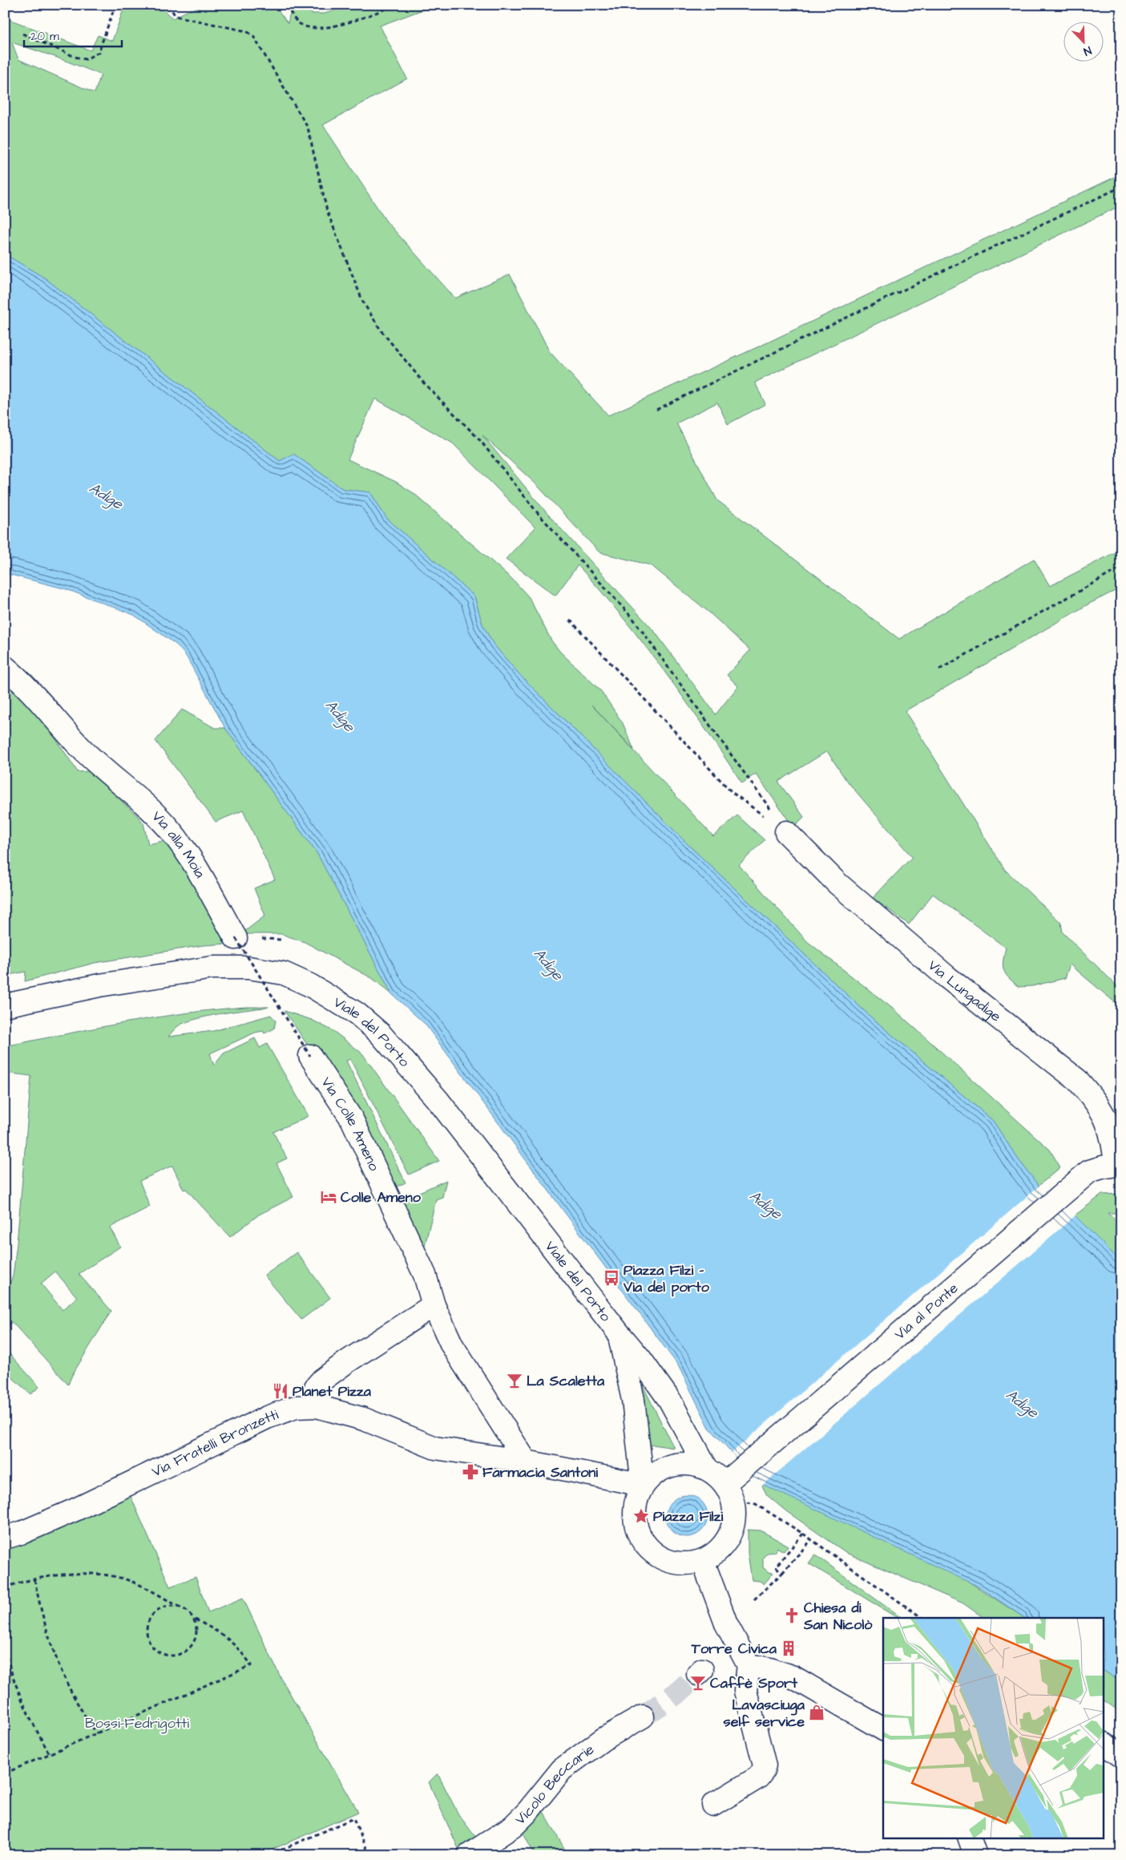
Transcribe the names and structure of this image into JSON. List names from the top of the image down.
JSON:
{
  "streets": {
    "street": [
      "Via alla Moia",
      "Via Lungadige",
      "Viale del Porto",
      "Via Colle Ameno",
      "Via al Ponte",
      "Via Fratelli Bronzetti",
      "Vicolo Beccarie"
    ]
  },
  "crossings": [
    ["Via Lungadige", "Via al Ponte"],
    ["Viale del Porto", "Via al Ponte"],
    ["Via Colle Ameno", "Via Fratelli Bronzetti"]
  ],
  "water": ["Adige"],
  "parks": ["Bossi-Fedrigotti"],
  "places": {
    "hotel": ["Colle Ameno"],
    "bus stop": ["Piazza Filzi - Via del porto"],
    "bar": ["La Scaletta", "Caffè Sport"],
    "restaurant": ["Planet Pizza"],
    "pharmacy": ["Farmacia Santoni"],
    "place": ["Piazza Filzi"],
    "church": ["Chiesa di San Nicolò"],
    "building": ["Torre Civica"],
    "shop": ["Lavasciuga self service"]
  },
  "scale_bar": "20 m",
  "north": "bottom right"
}
